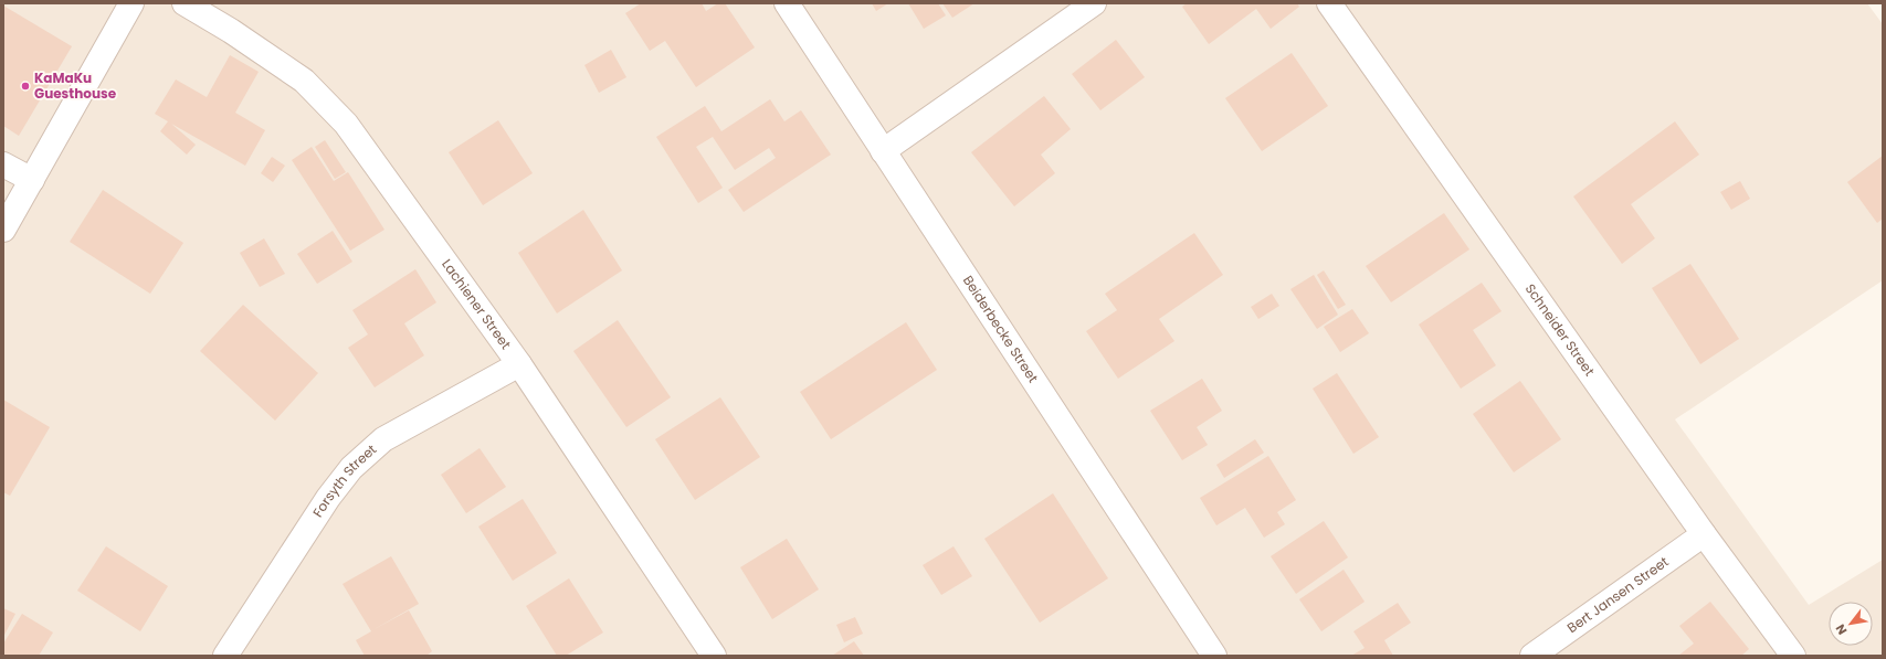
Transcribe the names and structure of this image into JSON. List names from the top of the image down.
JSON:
{
  "streets": {
    "street": [
      "Lachiener Street",
      "Beiderbecke Street",
      "Schneider Street",
      "Forsyth Street",
      "Bert Jansen Street"
    ]
  },
  "crossings": [
    ["Lachiener Street", "Forsyth Street"],
    ["Schneider Street", "Bert Jansen Street"]
  ],
  "places": ["KaMaKu Guesthouse"],
  "north": "bottom left"
}
